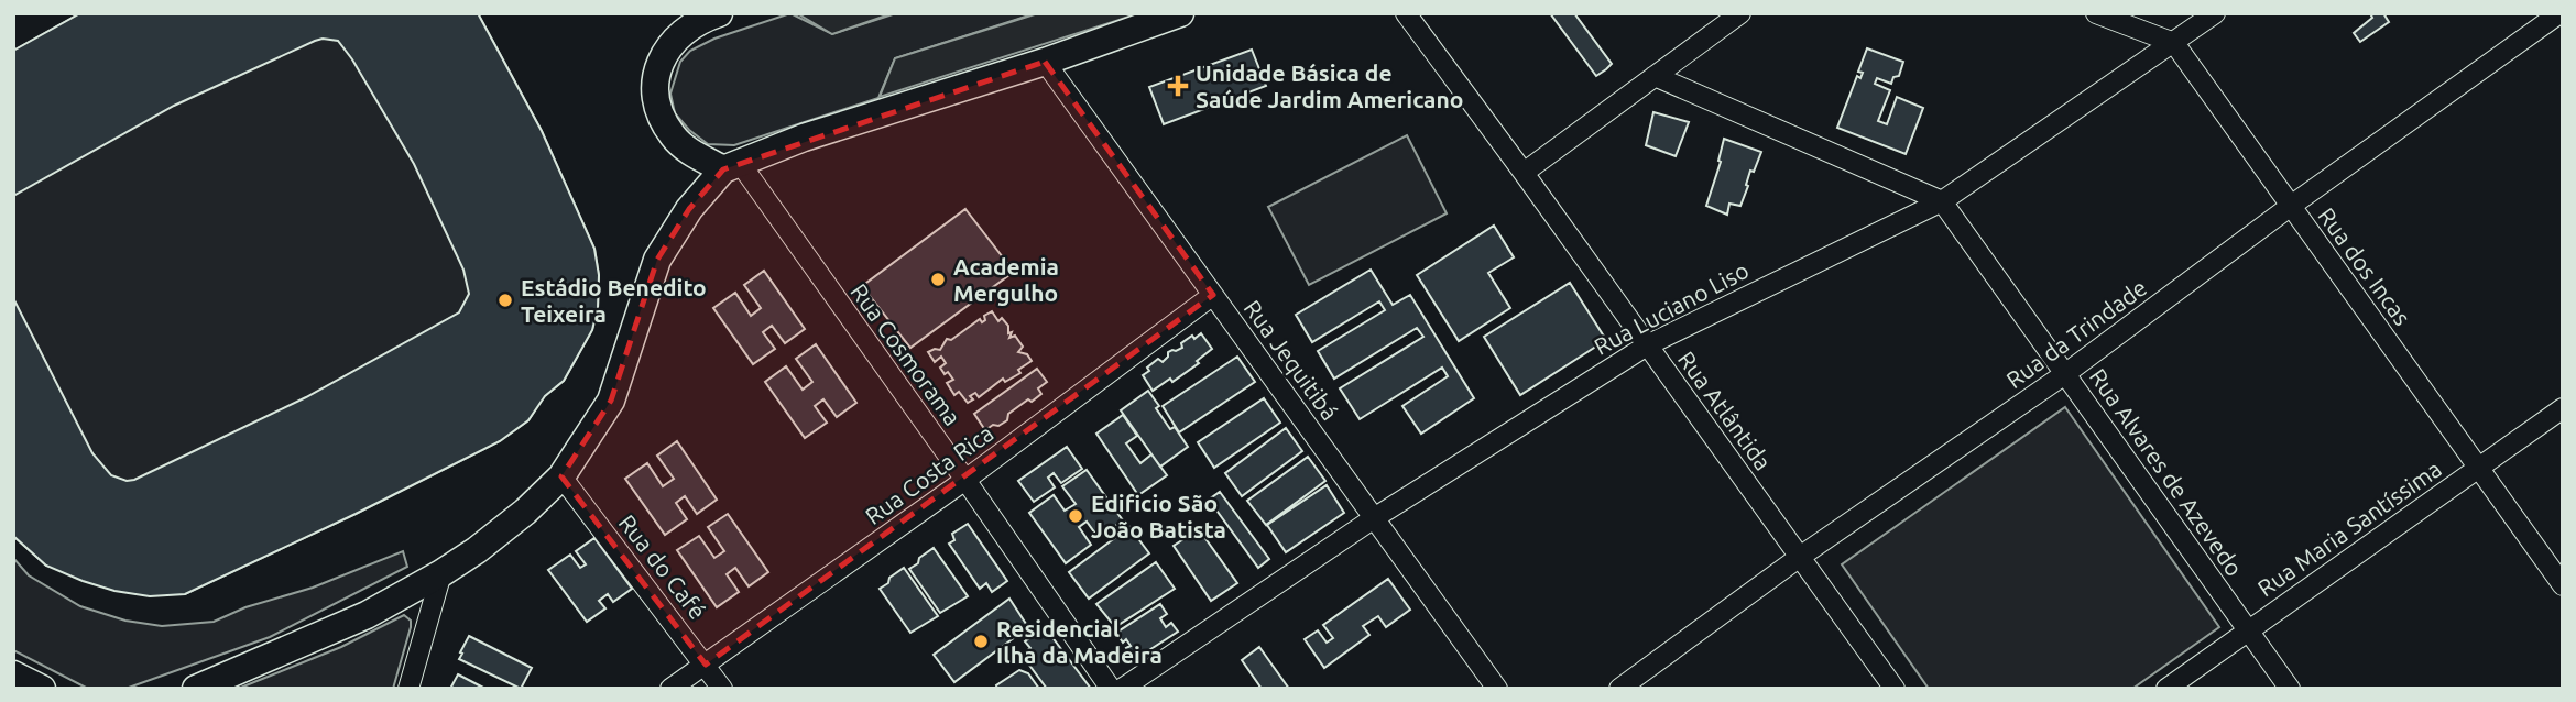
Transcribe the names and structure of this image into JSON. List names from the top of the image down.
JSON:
{
  "streets": {
    "street": [
      "Rua dos Incas",
      "Rua Luciano Liso",
      "Rua da Trindade",
      "Rua Cosmorama",
      "Rua Jequitibá",
      "Rua Atlântida",
      "Rua Alvares de Azevedo",
      "Rua Costa Rica",
      "Rua Maria Santíssima",
      "Rua do Café"
    ]
  },
  "crossings": [
    ["Rua dos Incas", "Rua Luciano Liso"],
    ["Rua dos Incas", "Rua da Trindade"],
    ["Rua dos Incas", "Rua Maria Santíssima"],
    ["Rua Luciano Liso", "Rua Jequitibá"],
    ["Rua Luciano Liso", "Rua Atlântida"],
    ["Rua Luciano Liso", "Rua Alvares de Azevedo"],
    ["Rua da Trindade", "Rua Atlântida"],
    ["Rua da Trindade", "Rua Alvares de Azevedo"],
    ["Rua Cosmorama", "Rua Costa Rica"],
    ["Rua Jequitibá", "Rua Costa Rica"],
    ["Rua Alvares de Azevedo", "Rua Maria Santíssima"],
    ["Rua Costa Rica", "Rua do Café"]
  ],
  "places": {
    "health": ["Unidade Básica de Saúde Jardim Americano"],
    "other": [
      "Academia Mergulho",
      "Estádio Benedito Teixeira",
      "Edificio São João Batista",
      "Residencial Ilha da Madeira"
    ]
  }
}
